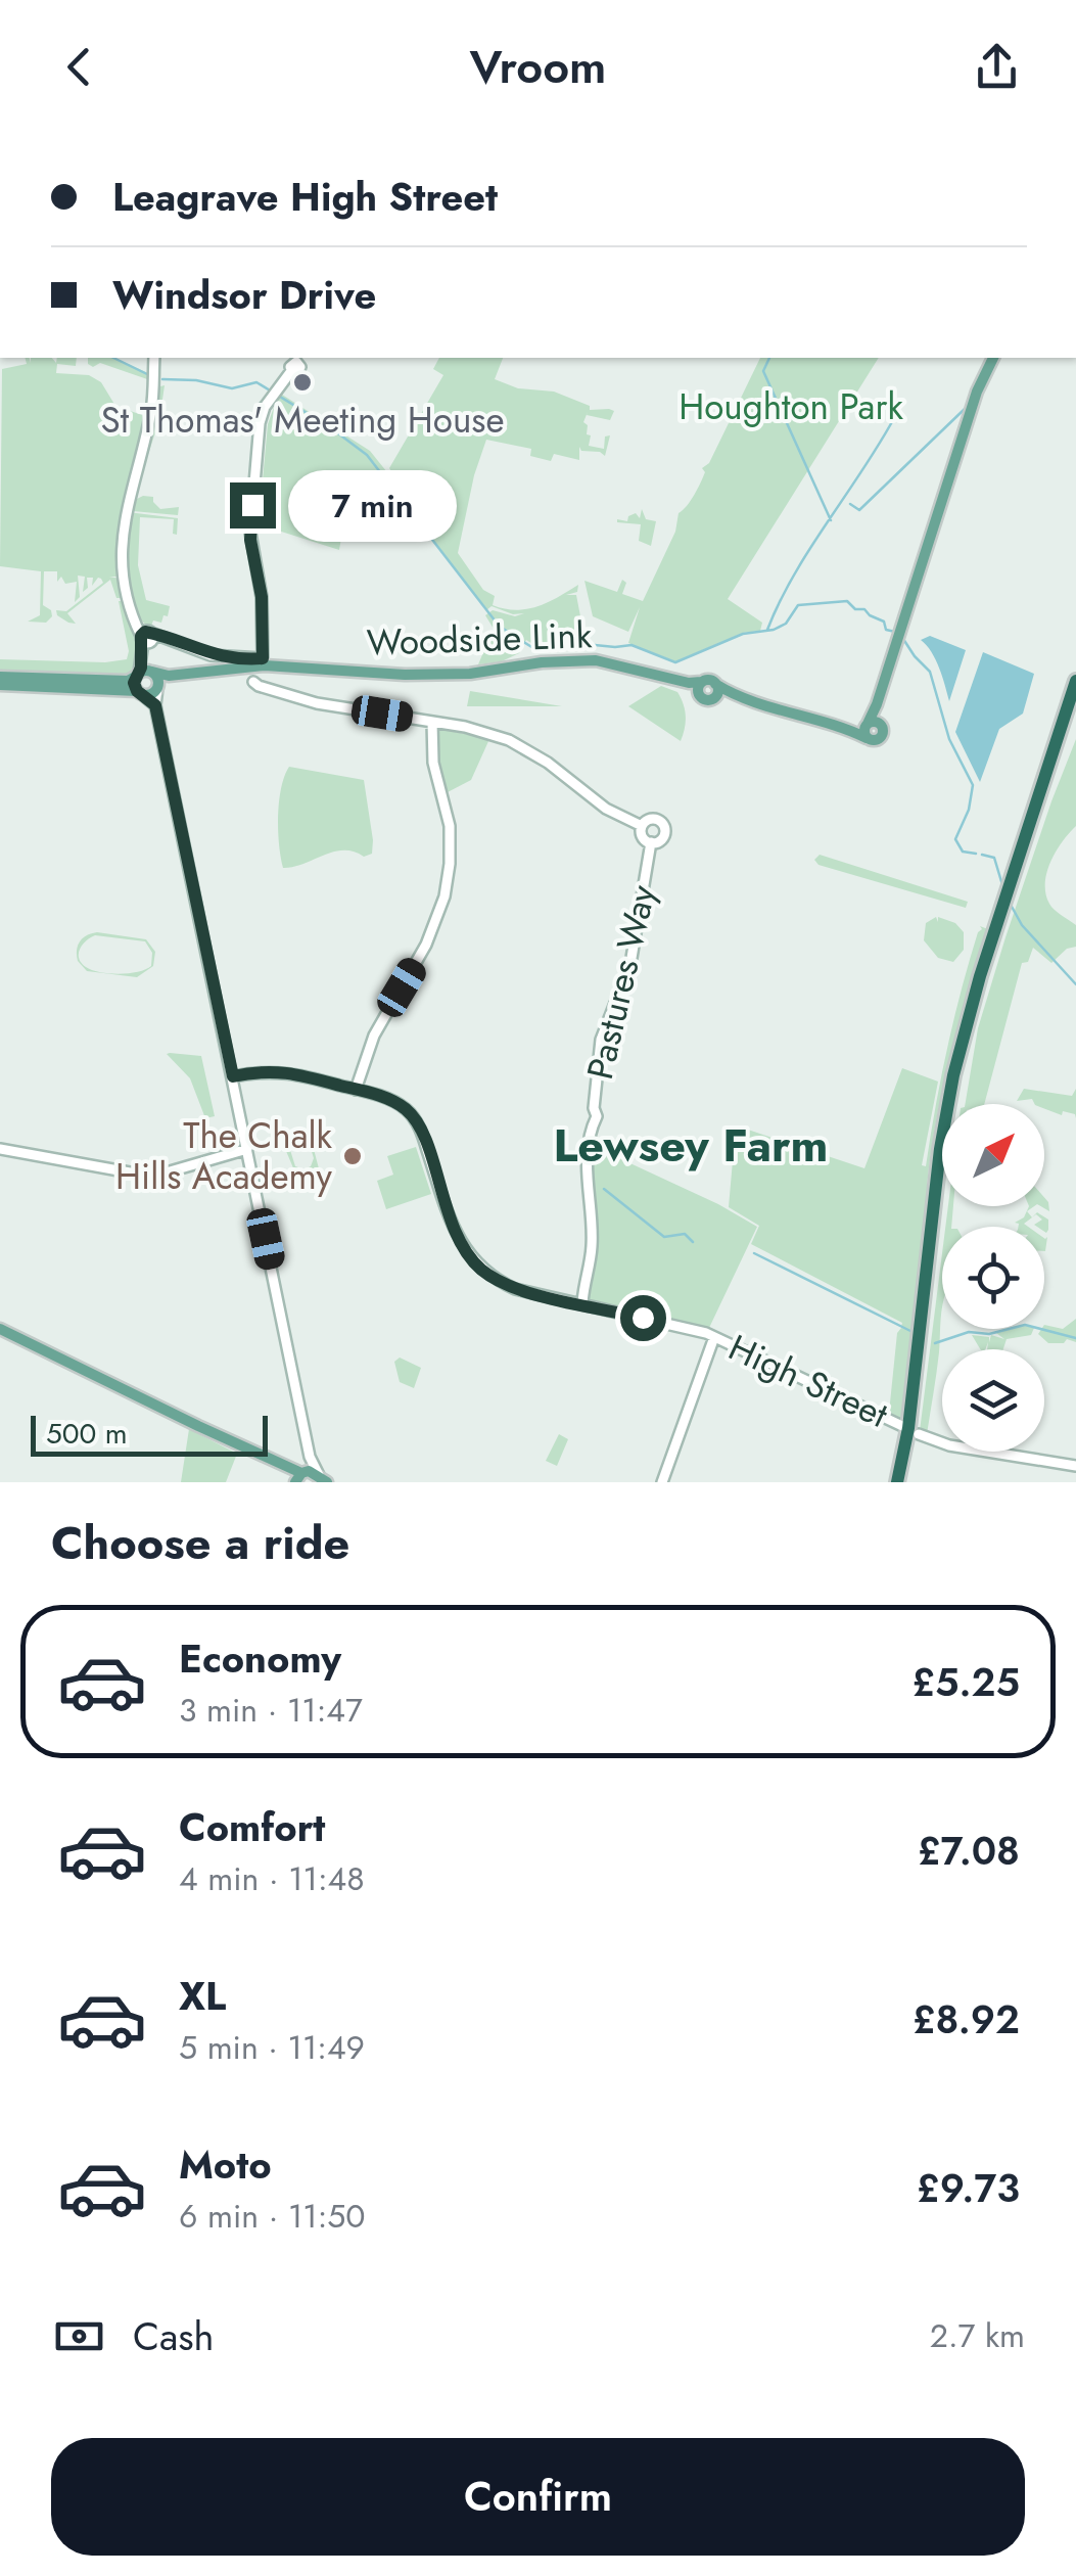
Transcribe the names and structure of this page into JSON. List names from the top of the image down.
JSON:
{
  "streets": {
    "main road": ["Woodside Link"],
    "street": ["Pastures Way", "High Street"]
  },
  "crossings": [
    ["Pastures Way", "High Street"]
  ],
  "districts": ["Lewsey Farm"],
  "parks": ["Houghton Park"],
  "places": ["St Thomas' Meeting House", "The Chalk Hills Academy"],
  "scale_bar": "500 m",
  "north": "top right",
  "page": {
    "header": "Vroom",
    "banner": ["Leagrave High Street", "Windsor Drive"],
    "bubble": "7 min",
    "scale": "500 m",
    "heading": "Choose a ride",
    "list": [
      {
        "name": "Economy",
        "note": "3 min · 11:47",
        "value": "£5.25"
      },
      {
        "name": "Comfort",
        "note": "4 min · 11:48",
        "value": "£7.08"
      },
      {
        "name": "XL",
        "note": "5 min · 11:49",
        "value": "£8.92"
      },
      {
        "name": "Moto",
        "note": "6 min · 11:50",
        "value": "£9.73"
      }
    ],
    "pay": ["Cash", "2.7 km"],
    "buttons": "Confirm"
  }
}
